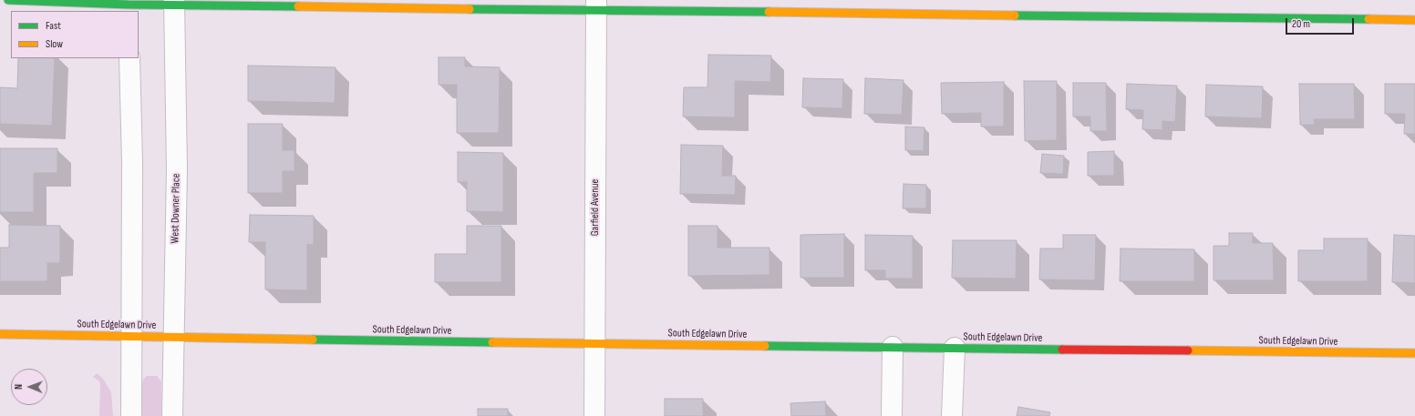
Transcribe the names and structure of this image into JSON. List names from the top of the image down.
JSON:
{
  "streets": {
    "street": ["Garfield Avenue", "West Downer Place", "South Edgelawn Drive"]
  },
  "crossings": [
    ["Garfield Avenue", "South Edgelawn Drive"],
    ["West Downer Place", "South Edgelawn Drive"]
  ],
  "legend": ["Fast", "Slow"],
  "scale_bar": "20 m",
  "north": "left"
}
